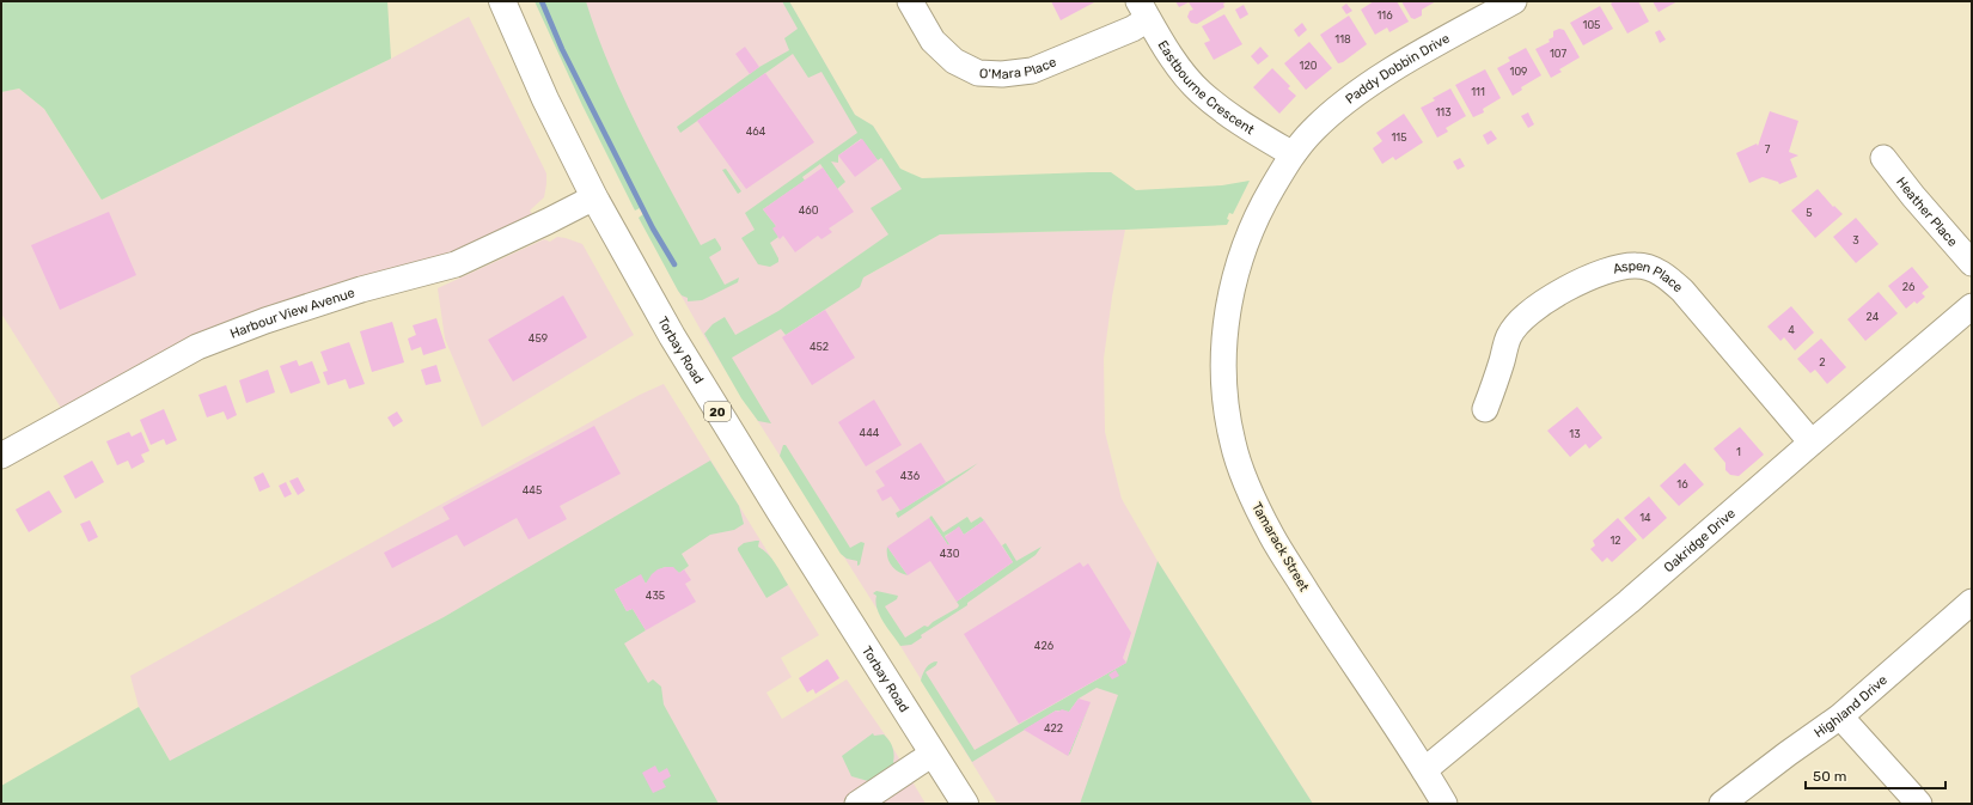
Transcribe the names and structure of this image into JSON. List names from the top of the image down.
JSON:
{
  "streets": {
    "main road": ["Torbay Road", "20"],
    "street": [
      "O'Mara Place",
      "Paddy Dobbin Drive",
      "Eastbourne Crescent",
      "Heather Place",
      "Aspen Place",
      "Harbour View Avenue",
      "Oakridge Drive",
      "Tamarack Street",
      "Highland Drive"
    ]
  },
  "crossings": [
    ["O'Mara Place", "Eastbourne Crescent"],
    ["Paddy Dobbin Drive", "Eastbourne Crescent"],
    ["Paddy Dobbin Drive", "Tamarack Street"],
    ["Eastbourne Crescent", "Tamarack Street"],
    ["Aspen Place", "Oakridge Drive"],
    ["Harbour View Avenue", "Torbay Road"],
    ["Oakridge Drive", "Tamarack Street"]
  ],
  "house_numbers": [
    "116",
    "105",
    "118",
    "107",
    "120",
    "109",
    "111",
    "113",
    "464",
    "115",
    "7",
    "460",
    "5",
    "3",
    "26",
    "24",
    "4",
    "459",
    "452",
    "2",
    "444",
    "13",
    "1",
    "436",
    "16",
    "445",
    "14",
    "12",
    "430",
    "435",
    "426",
    "422"
  ],
  "scale_bar": "50 m"
}
